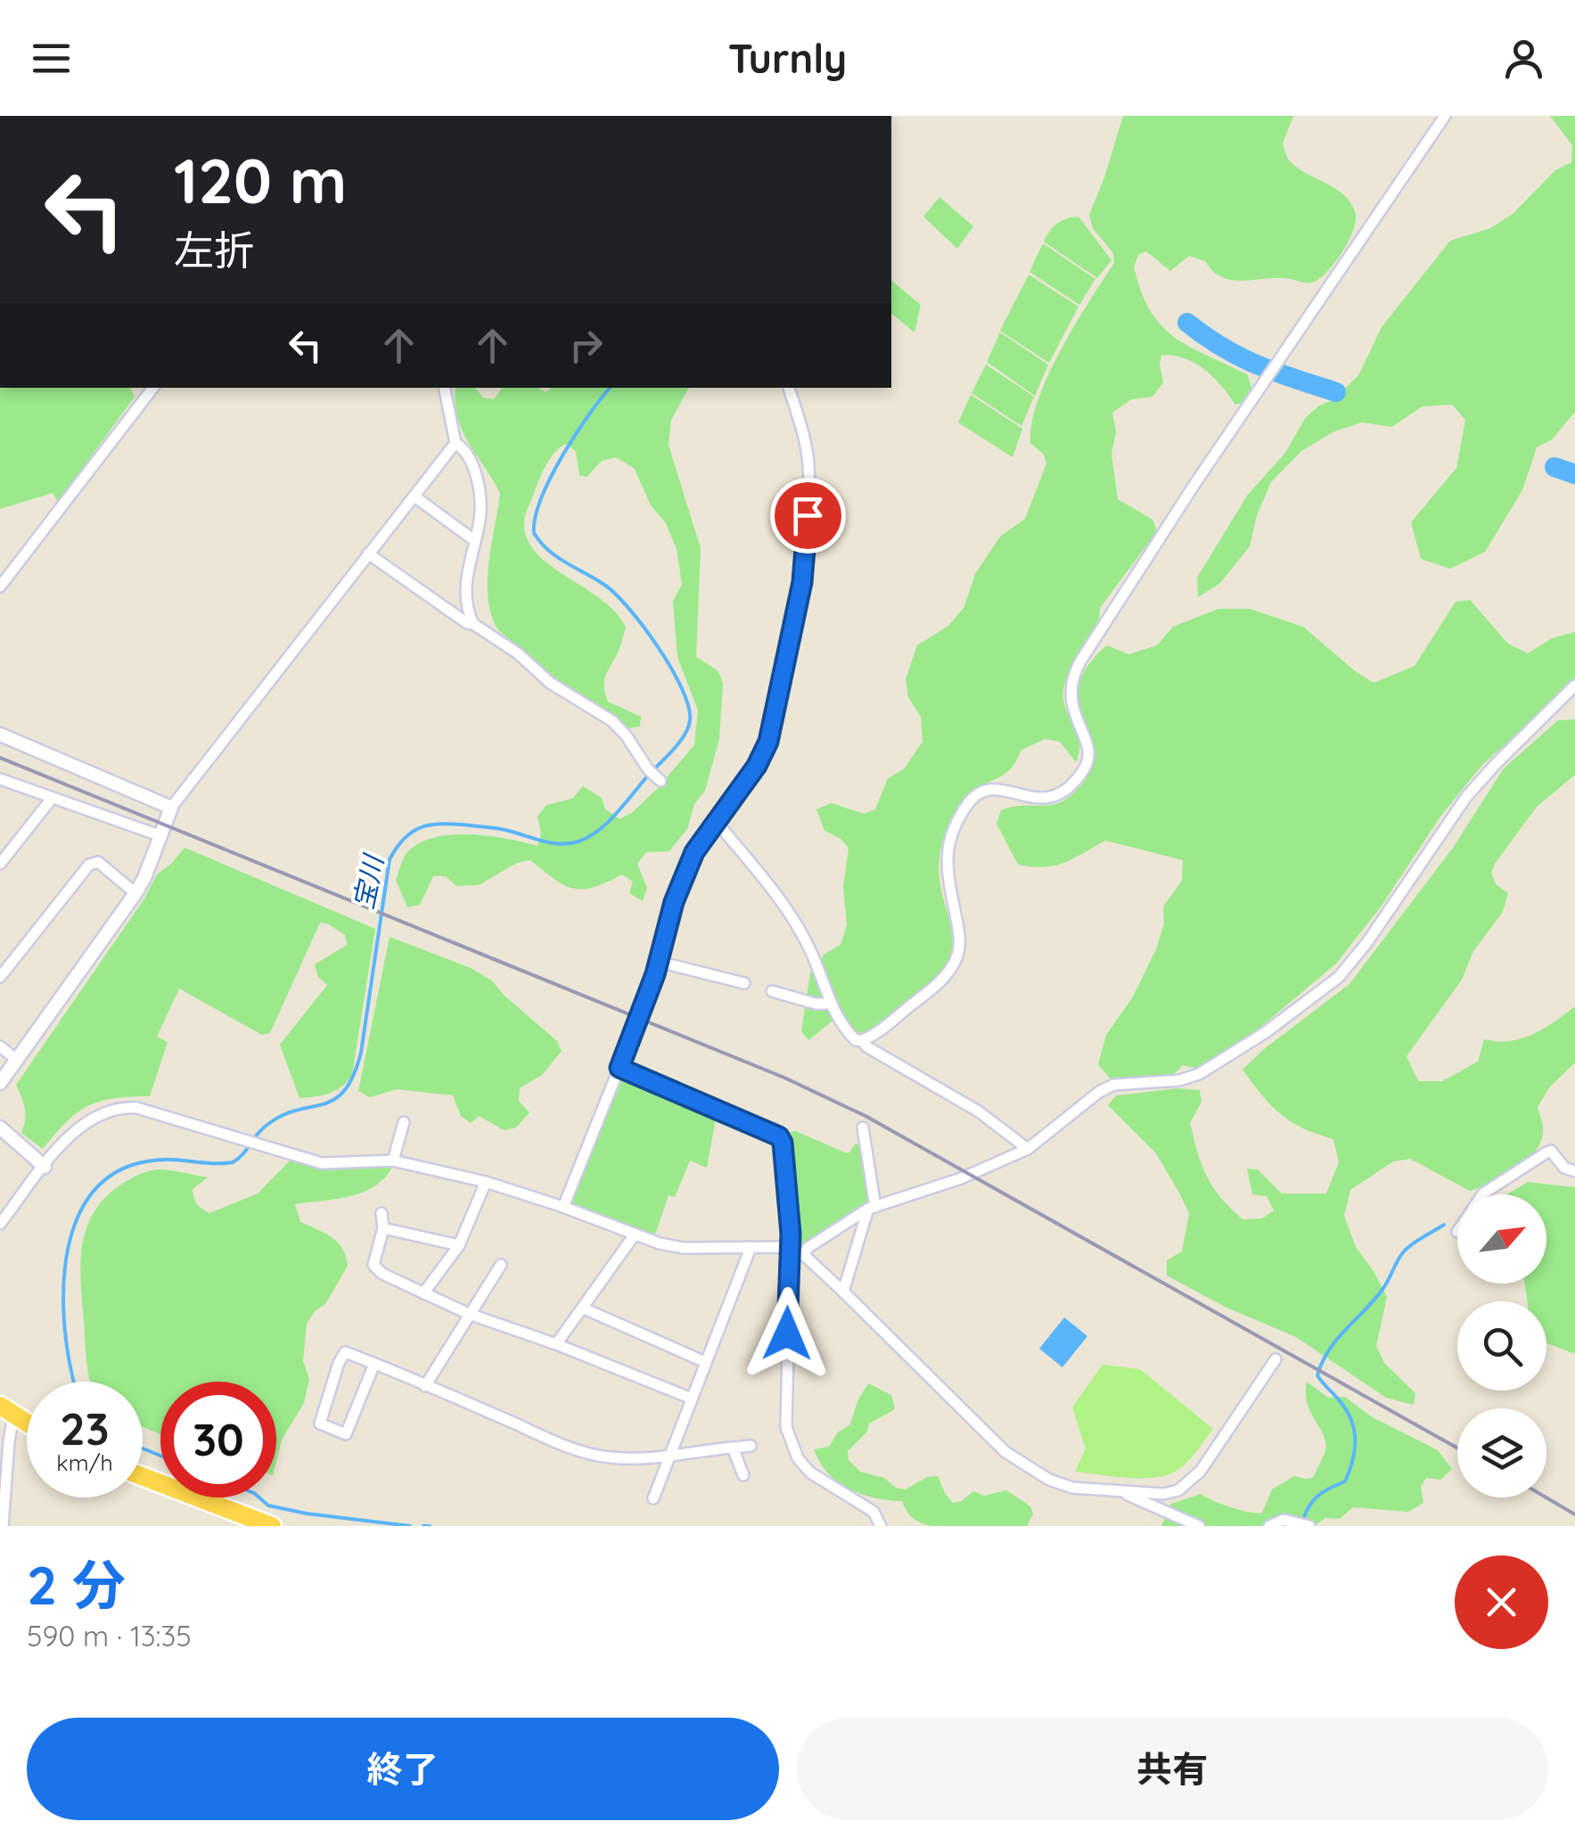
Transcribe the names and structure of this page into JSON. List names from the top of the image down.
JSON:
{
  "water": ["宝川"],
  "north": "top right",
  "page": {
    "header": "Turnly",
    "turn": ["120 m", "左折"],
    "speed": "23 km/h",
    "limit": "30",
    "heading": ["2 分", "590 m · 13:35"],
    "buttons": ["終了", "共有"]
  }
}
